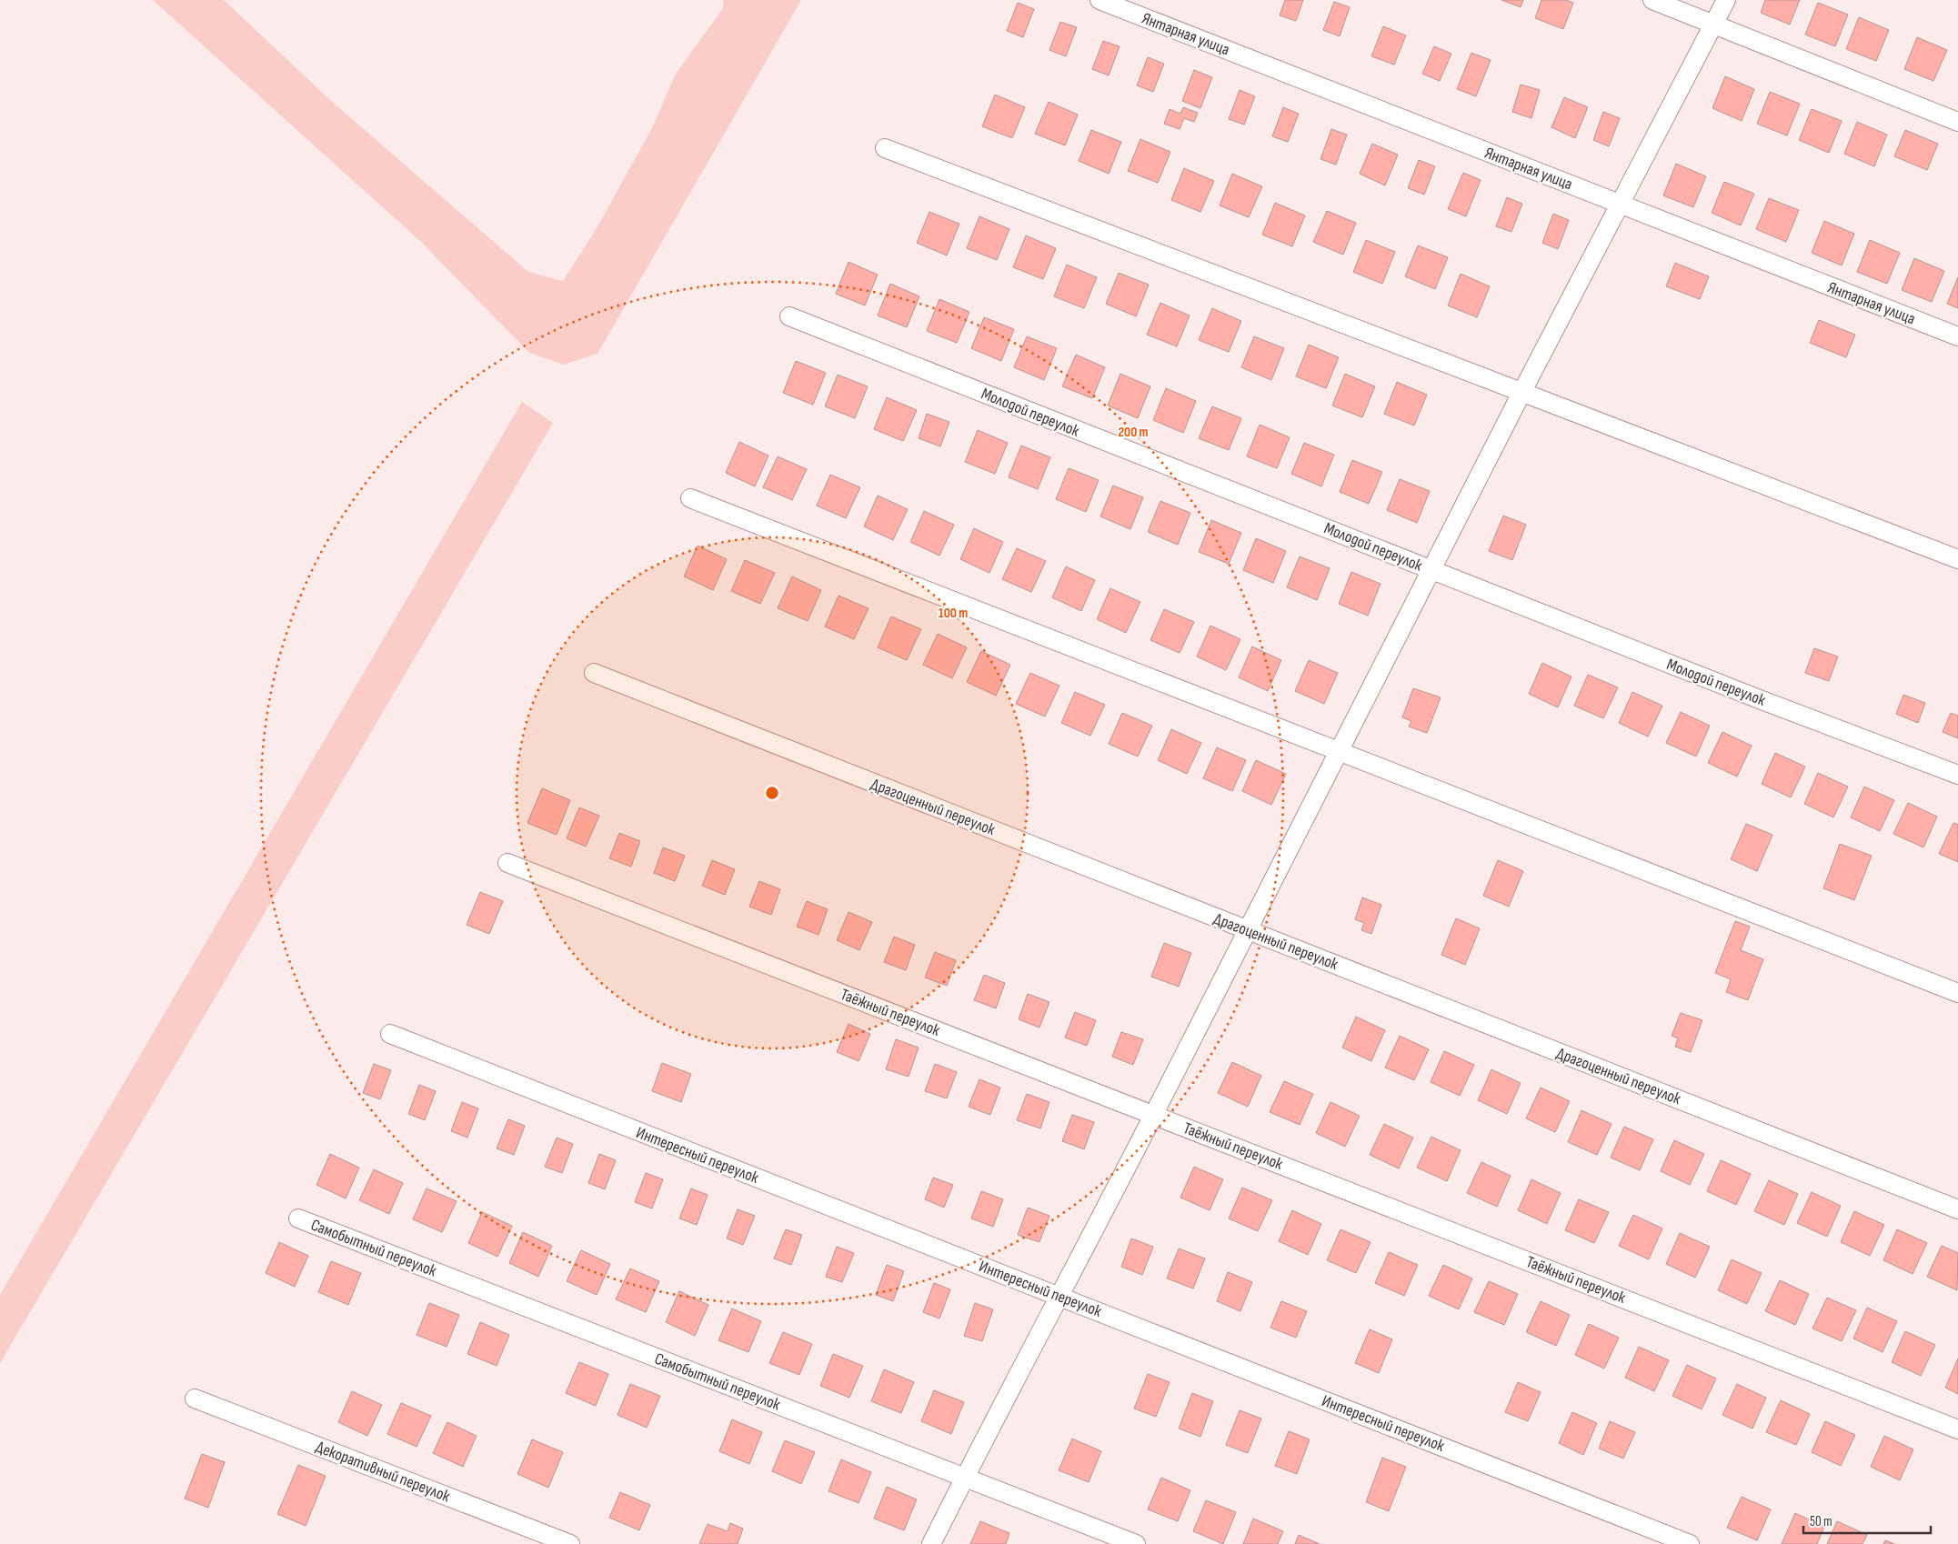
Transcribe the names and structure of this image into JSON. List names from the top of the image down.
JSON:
{
  "streets": {
    "street": [
      "Янтарная улица",
      "Молодой переулок",
      "Драгоценный переулок",
      "Таёжный переулок",
      "Интересный переулок",
      "Самобытный переулок",
      "Декоративный переулок"
    ]
  },
  "scale_bar": "50 m",
  "rings": ["200 m", "100 m"]
}
